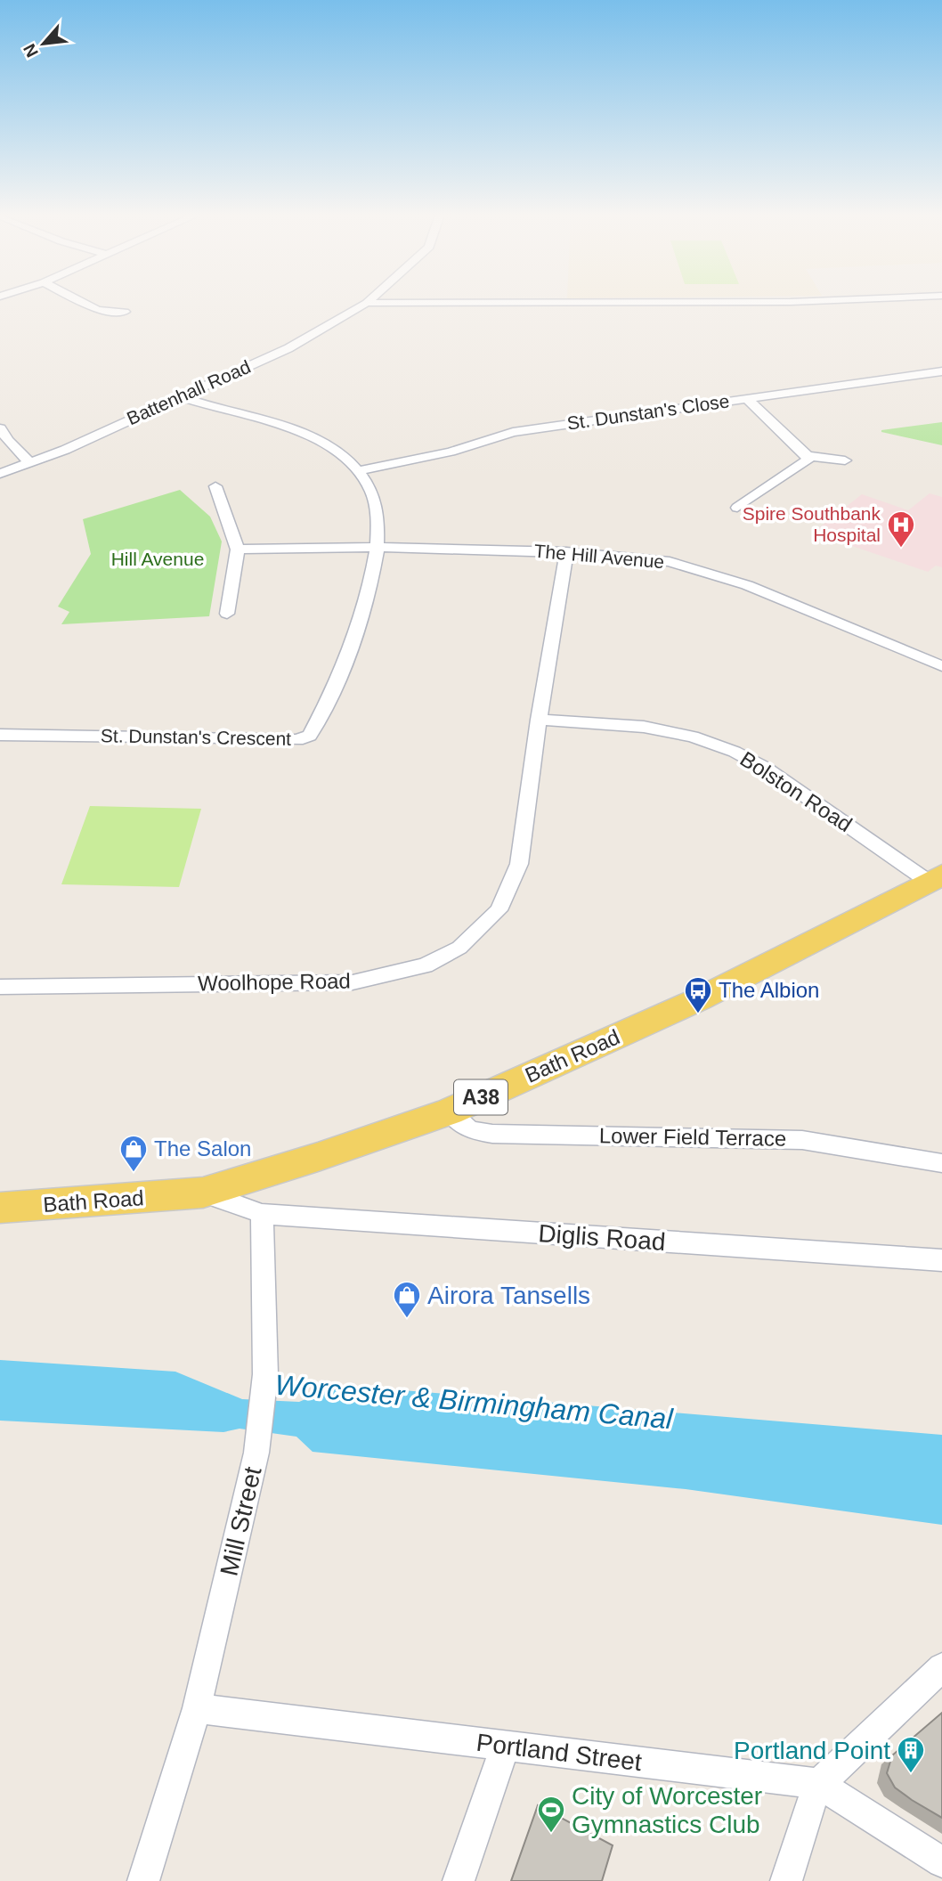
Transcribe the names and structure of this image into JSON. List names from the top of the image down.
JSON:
{
  "streets": {
    "main road": ["Bath Road", "A38"],
    "street": [
      "Battenhall Road",
      "St. Dunstan's Close",
      "The Hill Avenue",
      "St. Dunstan's Crescent",
      "Bolston Road",
      "Woolhope Road",
      "Lower Field Terrace",
      "Diglis Road",
      "Mill Street",
      "Portland Street"
    ]
  },
  "crossings": [
    ["Battenhall Road", "St. Dunstan's Crescent"],
    ["St. Dunstan's Close", "St. Dunstan's Crescent"],
    ["The Hill Avenue", "St. Dunstan's Crescent"],
    ["The Hill Avenue", "Woolhope Road"],
    ["Bolston Road", "Woolhope Road"],
    ["Bolston Road", "Bath Road"],
    ["Bath Road", "Lower Field Terrace"],
    ["Diglis Road", "Mill Street"],
    ["Mill Street", "Portland Street"]
  ],
  "water": ["Worcester & Birmingham Canal"],
  "parks": ["Hill Avenue"],
  "places": {
    "hospital": ["Spire Southbank Hospital"],
    "bus stop": ["The Albion"],
    "shop": ["The Salon", "Airora Tansells"],
    "building": ["Portland Point"],
    "sports": ["City of Worcester Gymnastics Club"]
  },
  "north": "bottom left"
}
